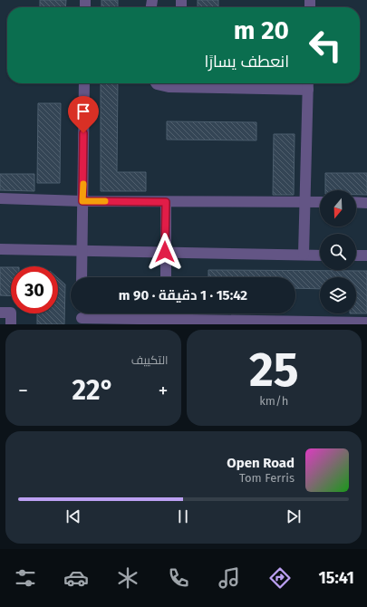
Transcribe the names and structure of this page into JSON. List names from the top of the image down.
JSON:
{
  "north": "bottom",
  "page": {
    "turn": ["20 m", "انعطف يسارًا"],
    "limit": "30",
    "trip": "15:42 · 1 دقيقة · 90 m",
    "tile": [
      ["25", "km/h"],
      "التكييف"
    ],
    "heat": ["−", "22°", "+"],
    "song": ["Open Road", "Tom Ferris"],
    "tabs": "15:41"
  }
}
